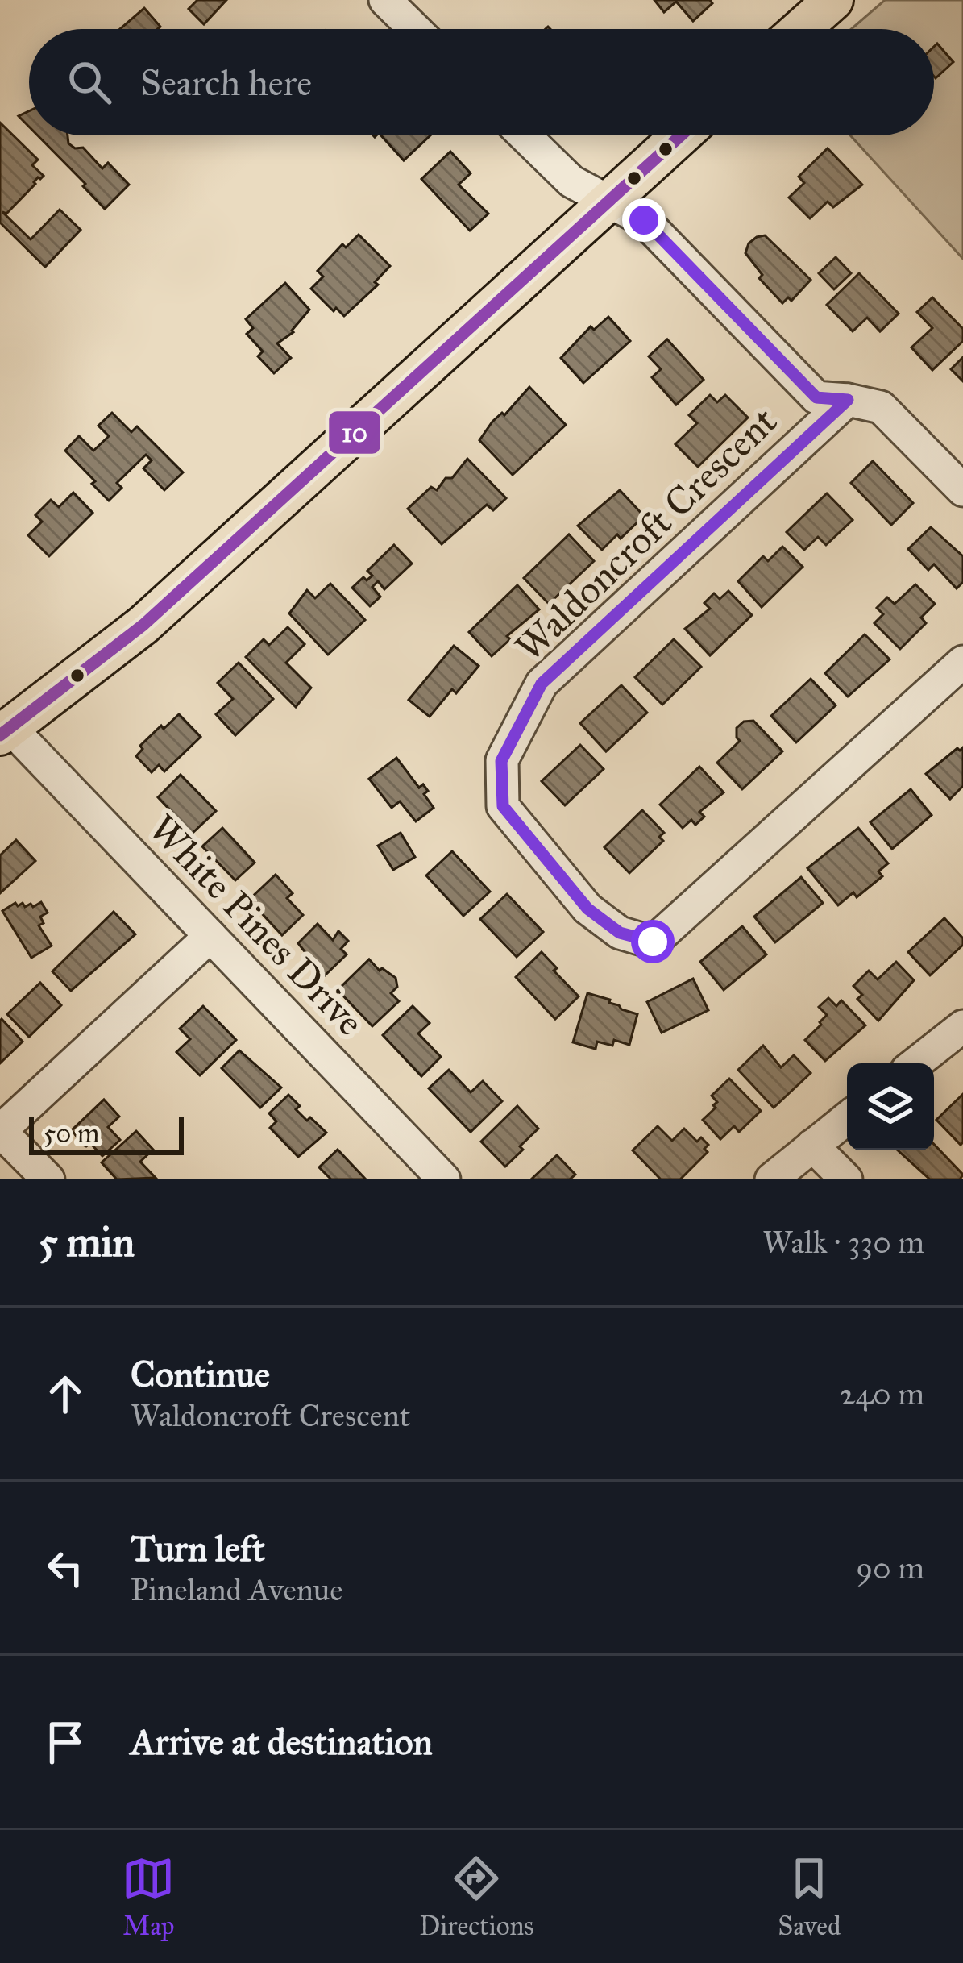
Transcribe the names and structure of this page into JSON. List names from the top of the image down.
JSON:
{
  "streets": {
    "street": ["Waldoncroft Crescent", "White Pines Drive"]
  },
  "lines": ["transit line 10"],
  "scale_bar": "50 m",
  "page": {
    "search": "Search here",
    "scale": "50 m",
    "heading": ["5 min", "Walk · 330 m"],
    "list": [
      ["Continue", "Waldoncroft Crescent", "240 m"],
      ["Turn left", "Pineland Avenue", "90 m"],
      "Arrive at destination"
    ],
    "nav": ["Map", "Directions", "Saved"]
  }
}
